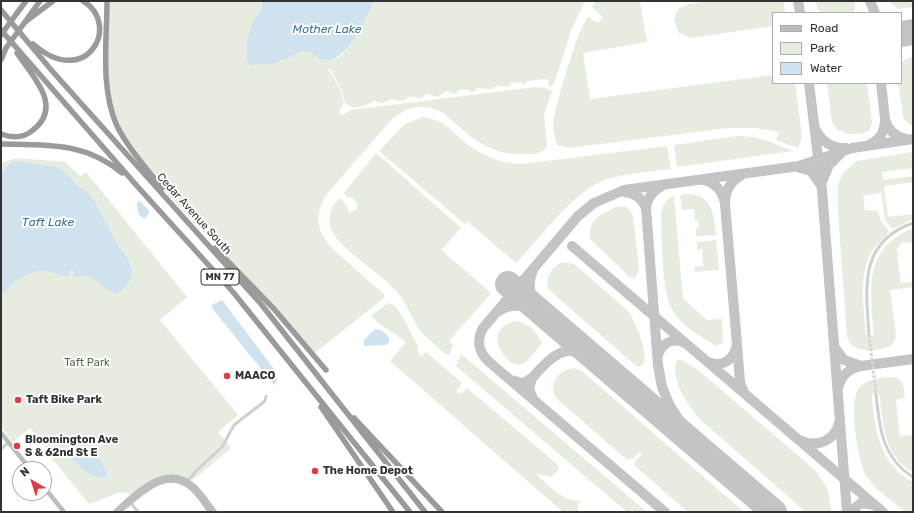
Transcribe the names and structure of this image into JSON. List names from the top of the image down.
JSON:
{
  "streets": {
    "highway": ["Cedar Avenue South", "MN 77"]
  },
  "water": ["Mother Lake", "Taft Lake"],
  "parks": ["Taft Park"],
  "places": [
    "MAACO",
    "Taft Bike Park",
    "Bloomington Ave S & 62nd St E",
    "The Home Depot"
  ],
  "legend": ["Road", "Park", "Water"],
  "north": "top left"
}
